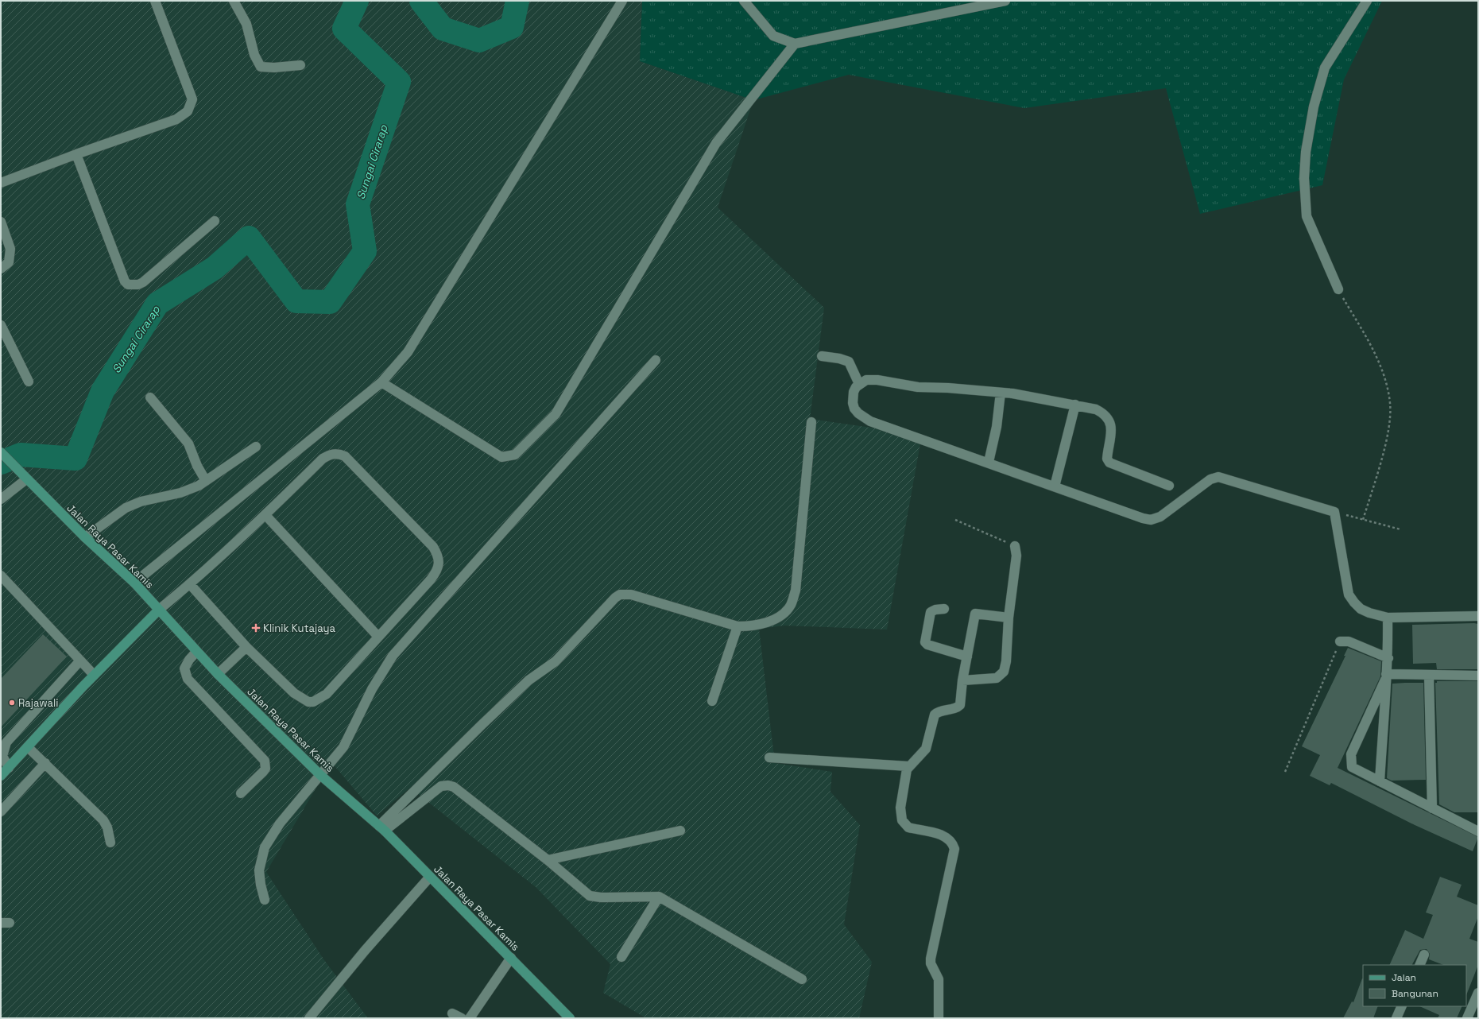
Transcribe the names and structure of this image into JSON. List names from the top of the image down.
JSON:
{
  "streets": {
    "main road": ["Jalan Raya Pasar Kamis"]
  },
  "water": ["Sungai Cirarap"],
  "places": {
    "health": ["Klinik Kutajaya"],
    "other": ["Rajawali"]
  },
  "legend": ["Jalan", "Bangunan"]
}
